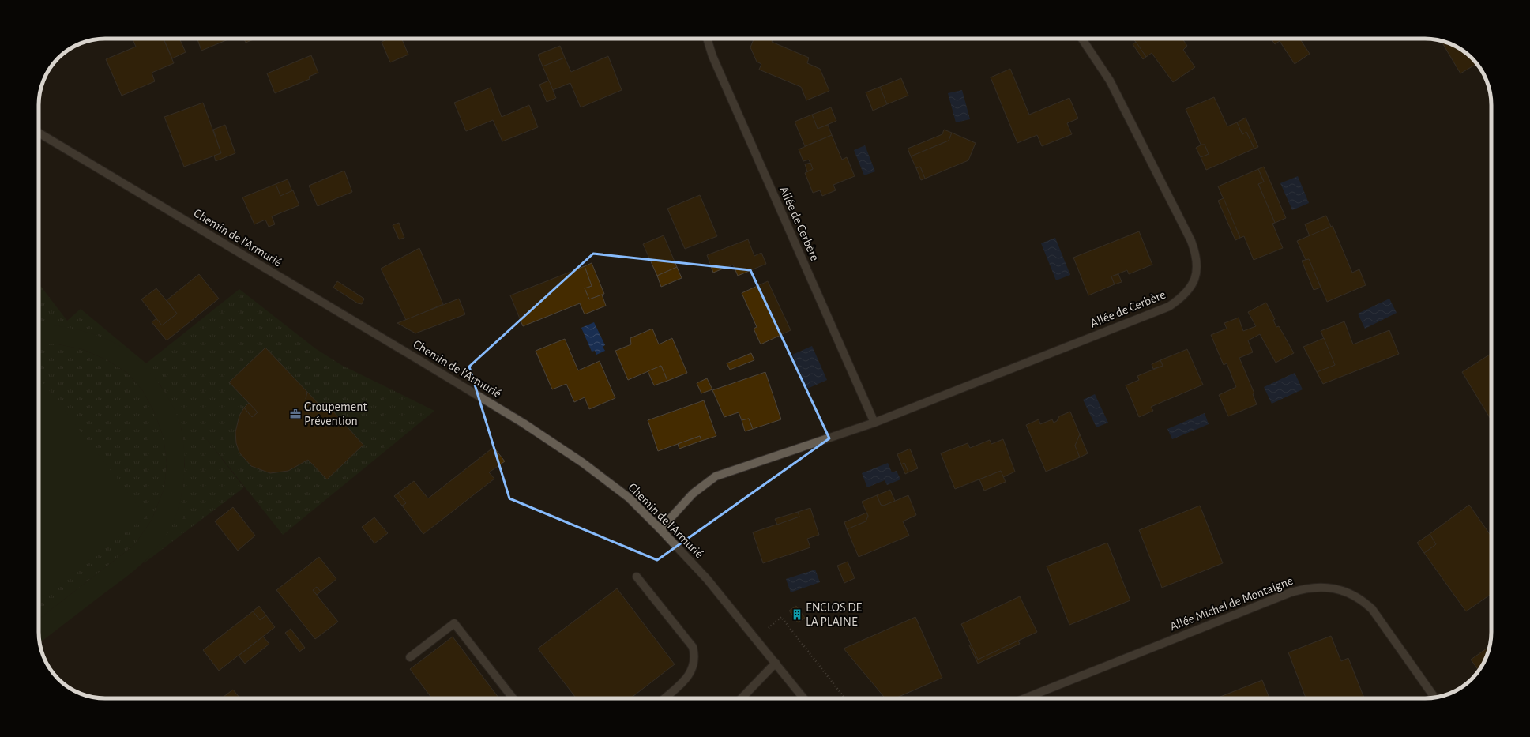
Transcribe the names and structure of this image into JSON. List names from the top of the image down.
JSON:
{
  "streets": {
    "street": ["Allée de Cerbère", "Chemin de l'Armurié", "Allée Michel de Montaigne"]
  },
  "crossings": [
    ["Allée de Cerbère", "Chemin de l'Armurié"]
  ],
  "places": {
    "office": ["Groupement Prévention"],
    "building": ["ENCLOS DE LA PLAINE"]
  }
}
